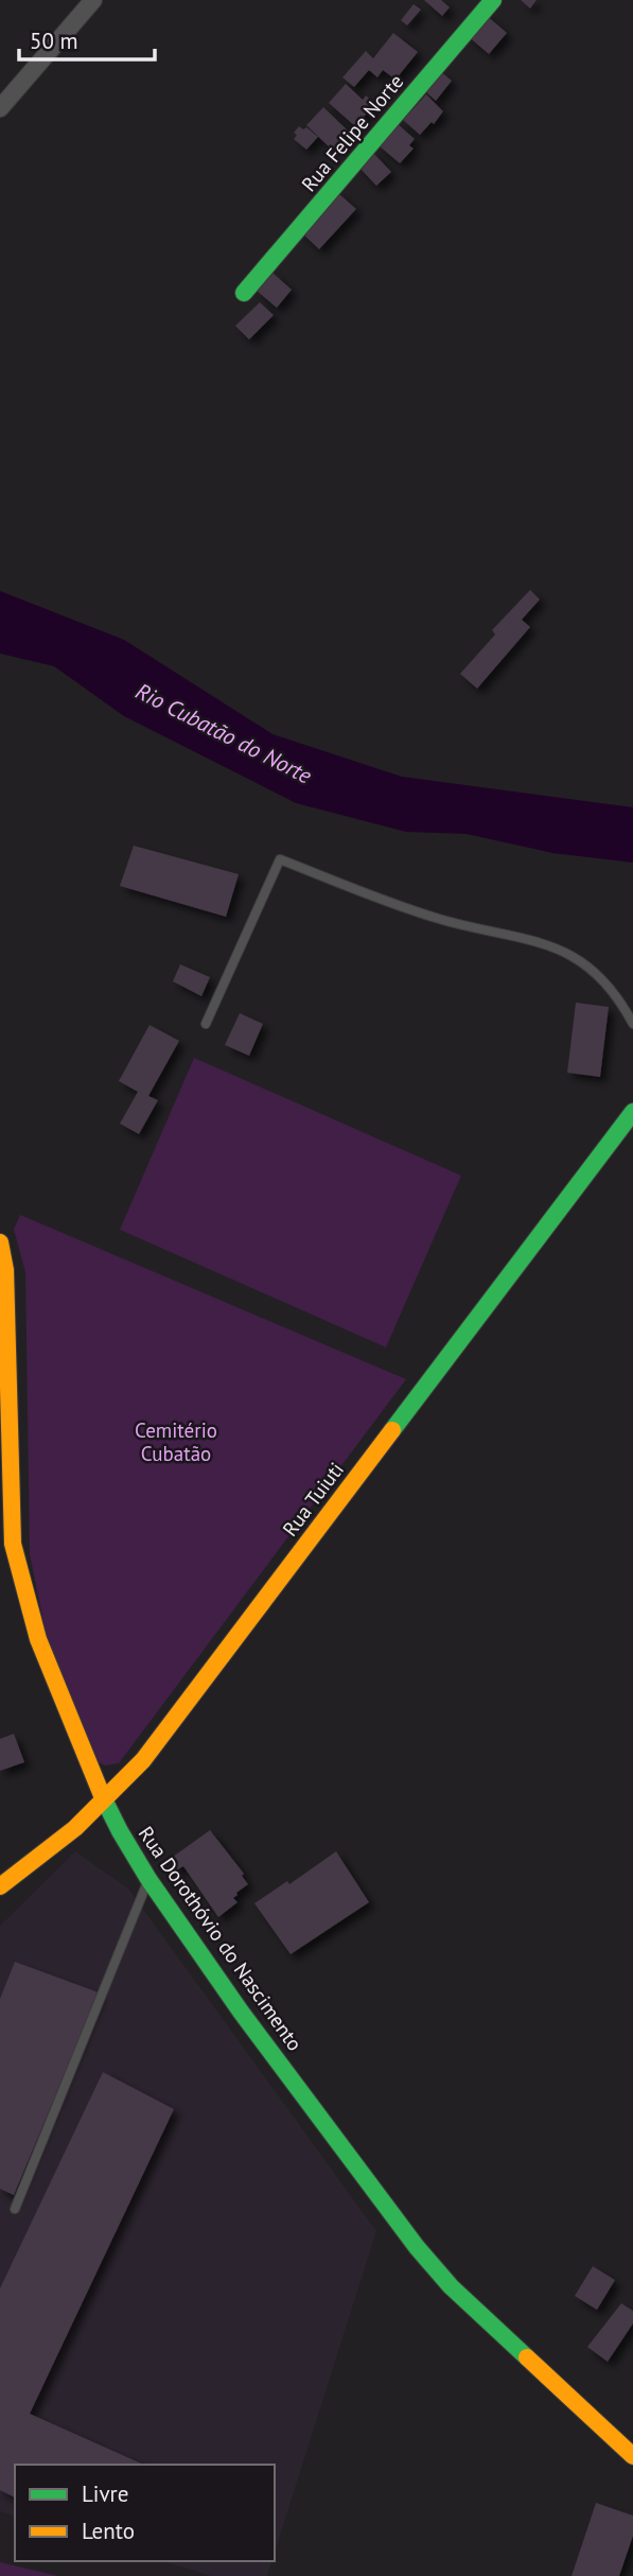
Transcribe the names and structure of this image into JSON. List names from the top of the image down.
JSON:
{
  "streets": {
    "street": ["Rua Felipe Norte", "Rua Tuiuti", "Rua Dorothóvio do Nascimento"]
  },
  "crossings": [
    ["Rua Tuiuti", "Rua Dorothóvio do Nascimento"]
  ],
  "water": ["Rio Cubatão do Norte"],
  "parks": ["Cemitério Cubatão"],
  "legend": ["Livre", "Lento"],
  "scale_bar": "50 m"
}
